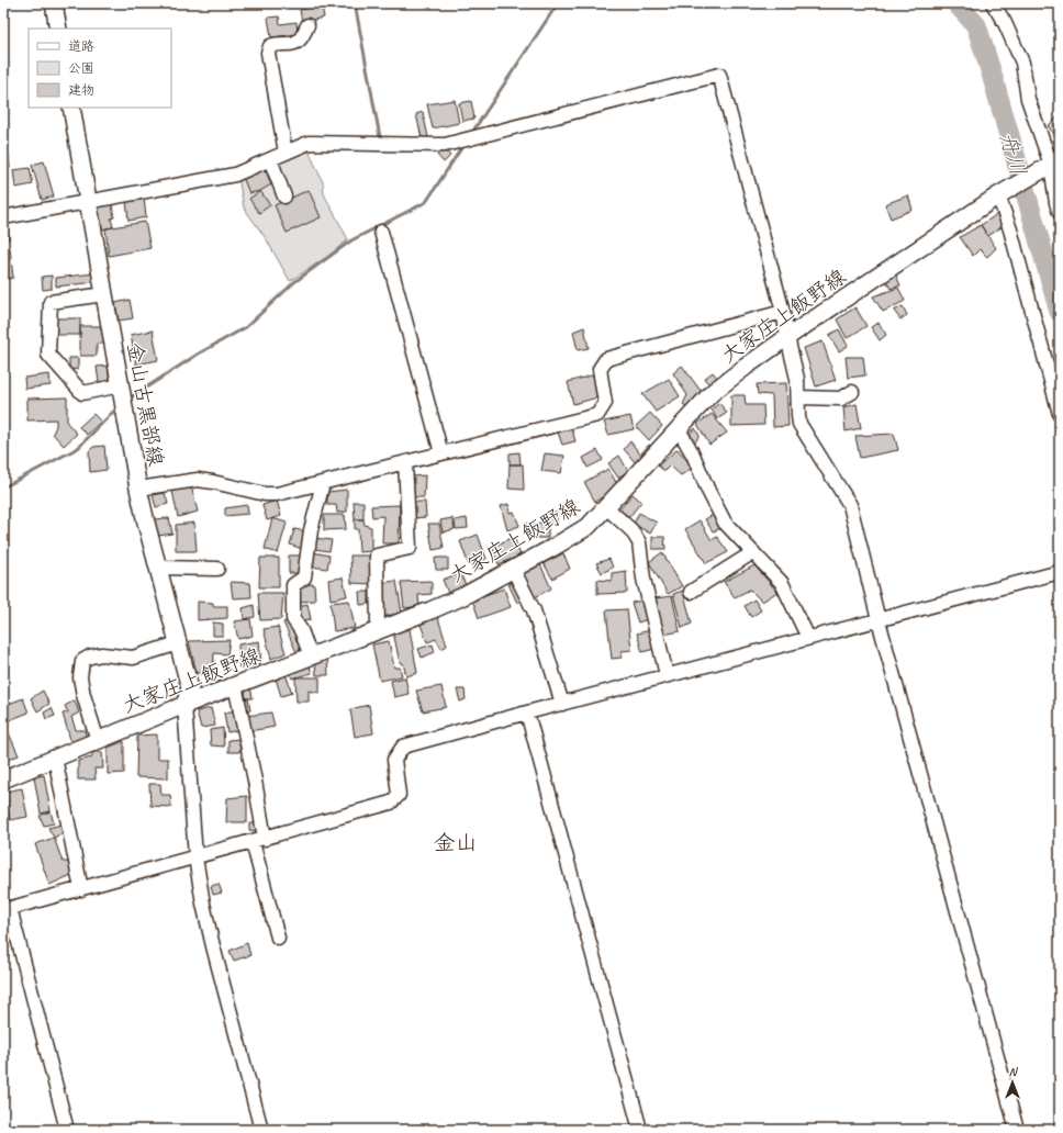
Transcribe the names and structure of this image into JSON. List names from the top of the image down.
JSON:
{
  "streets": {
    "main road": ["大家庄上飯野線", "金山古黒部線"]
  },
  "crossings": [
    ["大家庄上飯野線", "金山古黒部線"]
  ],
  "districts": ["金山"],
  "water": ["舟川"],
  "legend": ["道路", "公園", "建物"],
  "north": "top"
}
